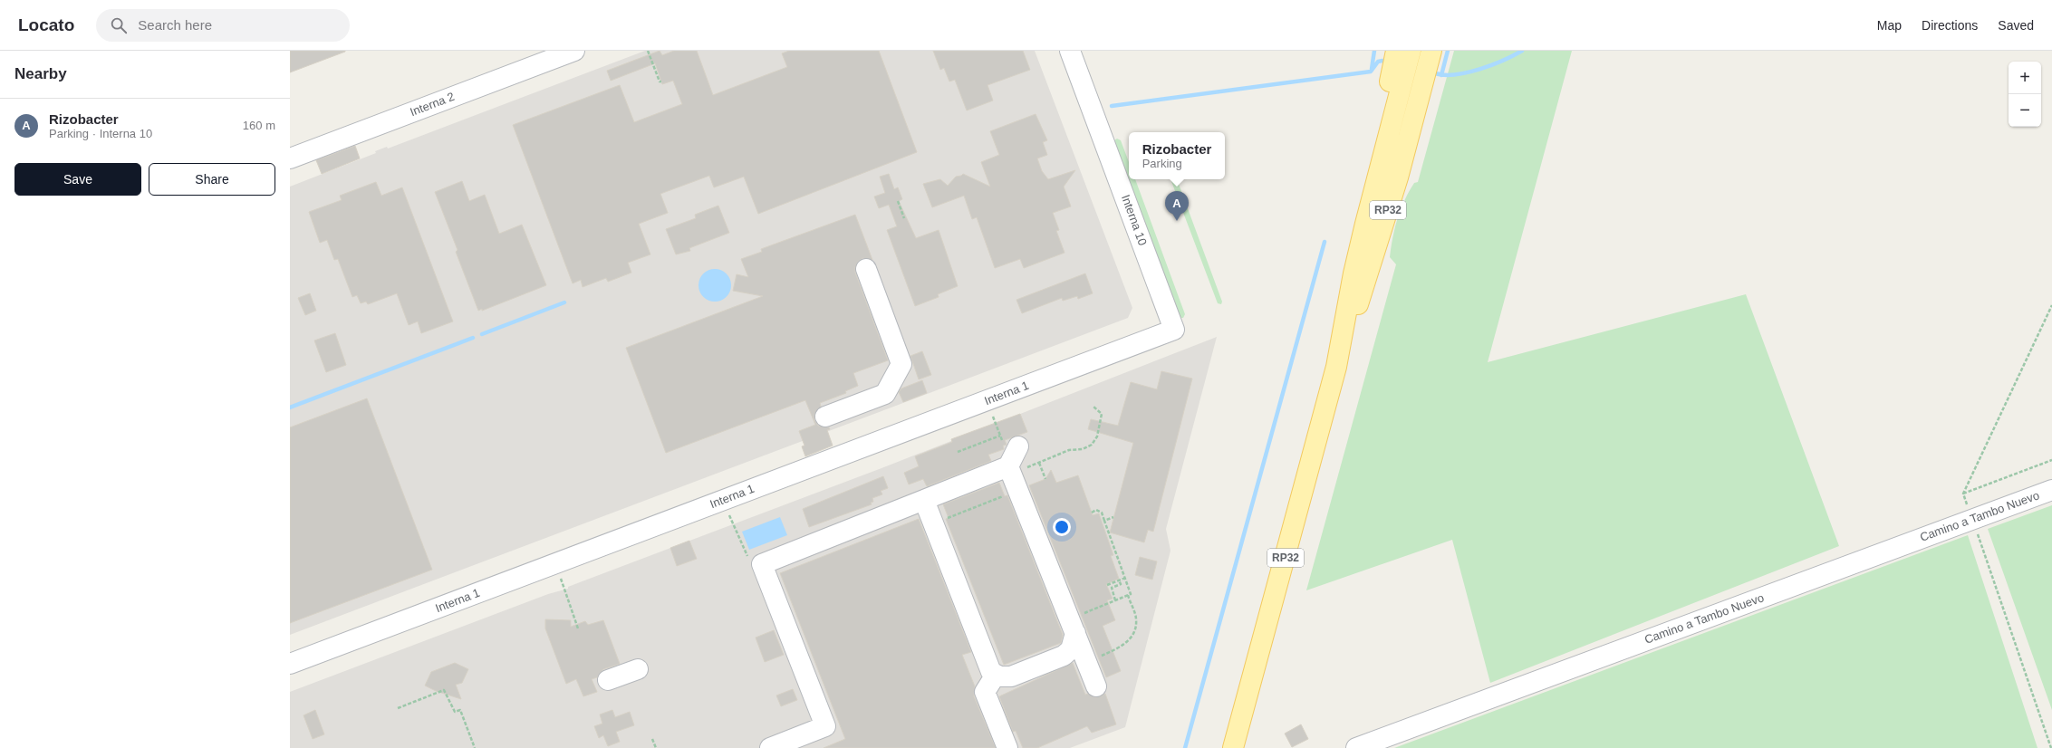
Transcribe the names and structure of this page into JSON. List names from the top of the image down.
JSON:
{
  "streets": {
    "main road": ["RP32"],
    "street": [
      "Interna 2",
      "Interna 10",
      "Interna 1",
      "Camino a Tambo Nuevo"
    ]
  },
  "crossings": [
    ["Interna 10", "Interna 1"]
  ],
  "page": {
    "header": "Locato",
    "search": "Search here",
    "nav": ["Map", "Directions", "Saved"],
    "heading": "Nearby",
    "map_buttons": ["+", "−"],
    "list": [
      {
        "mark": "A",
        "name": "Rizobacter",
        "note": "Parking · Interna 10",
        "value": "160 m"
      }
    ],
    "popup": ["Rizobacter", "Parking"],
    "buttons": ["Save", "Share"],
    "pins": "A"
  }
}
